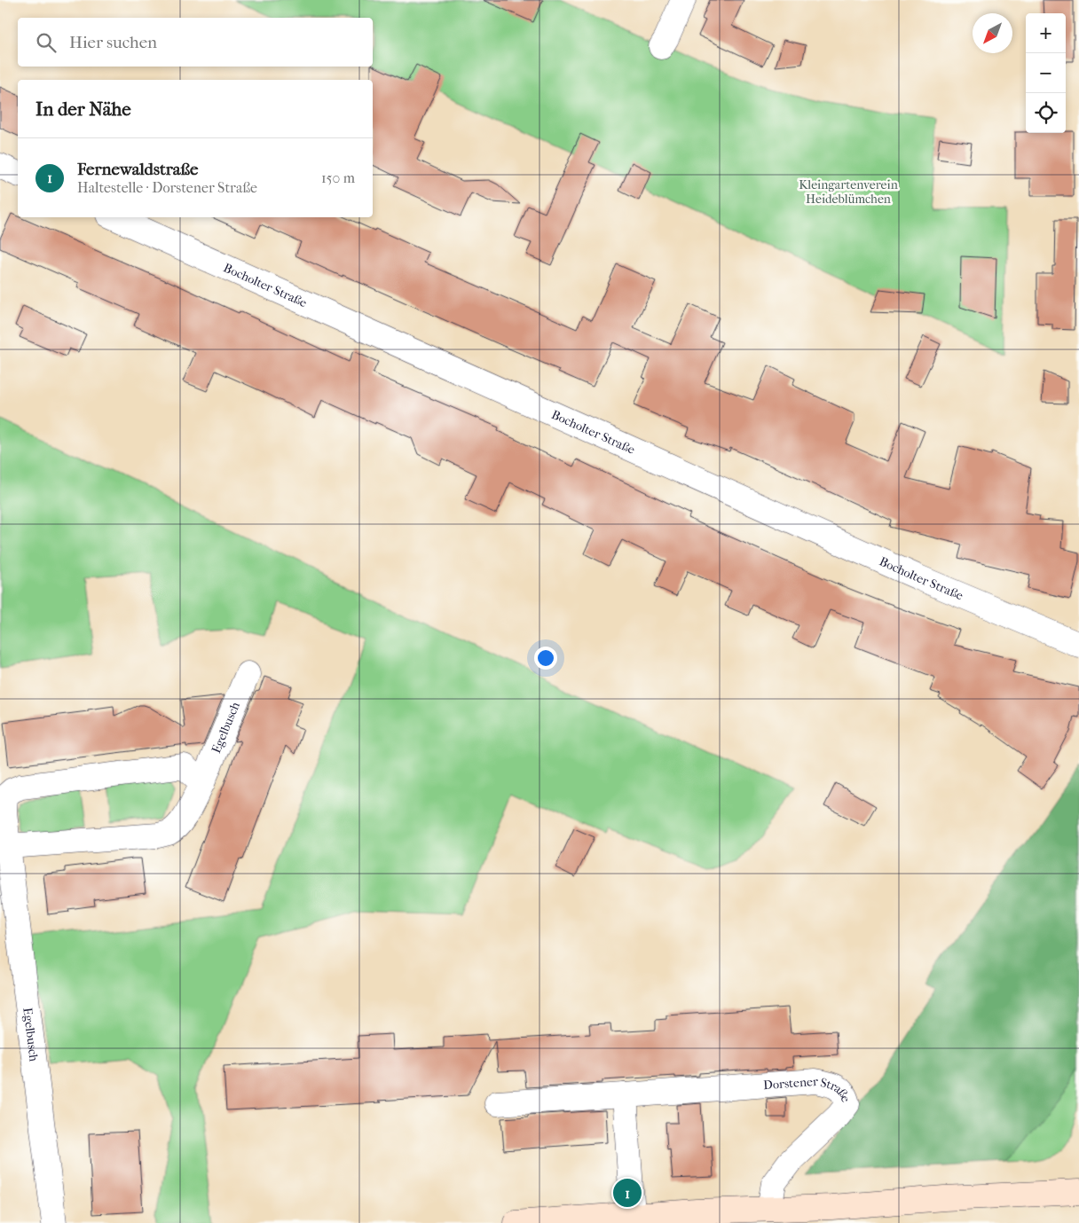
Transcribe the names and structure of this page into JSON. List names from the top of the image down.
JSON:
{
  "streets": {
    "street": ["Bocholter Straße", "Egelbusch", "Dorstener Straße"]
  },
  "parks": ["Kleingartenverein Heideblümchen"],
  "north": "bottom left",
  "page": {
    "map_buttons": ["+", "−"],
    "search": "Hier suchen",
    "heading": "In der Nähe",
    "list": [
      {
        "mark": "1",
        "name": "Fernewaldstraße",
        "note": "Haltestelle · Dorstener Straße",
        "value": "150 m"
      }
    ],
    "pins": "1"
  }
}
